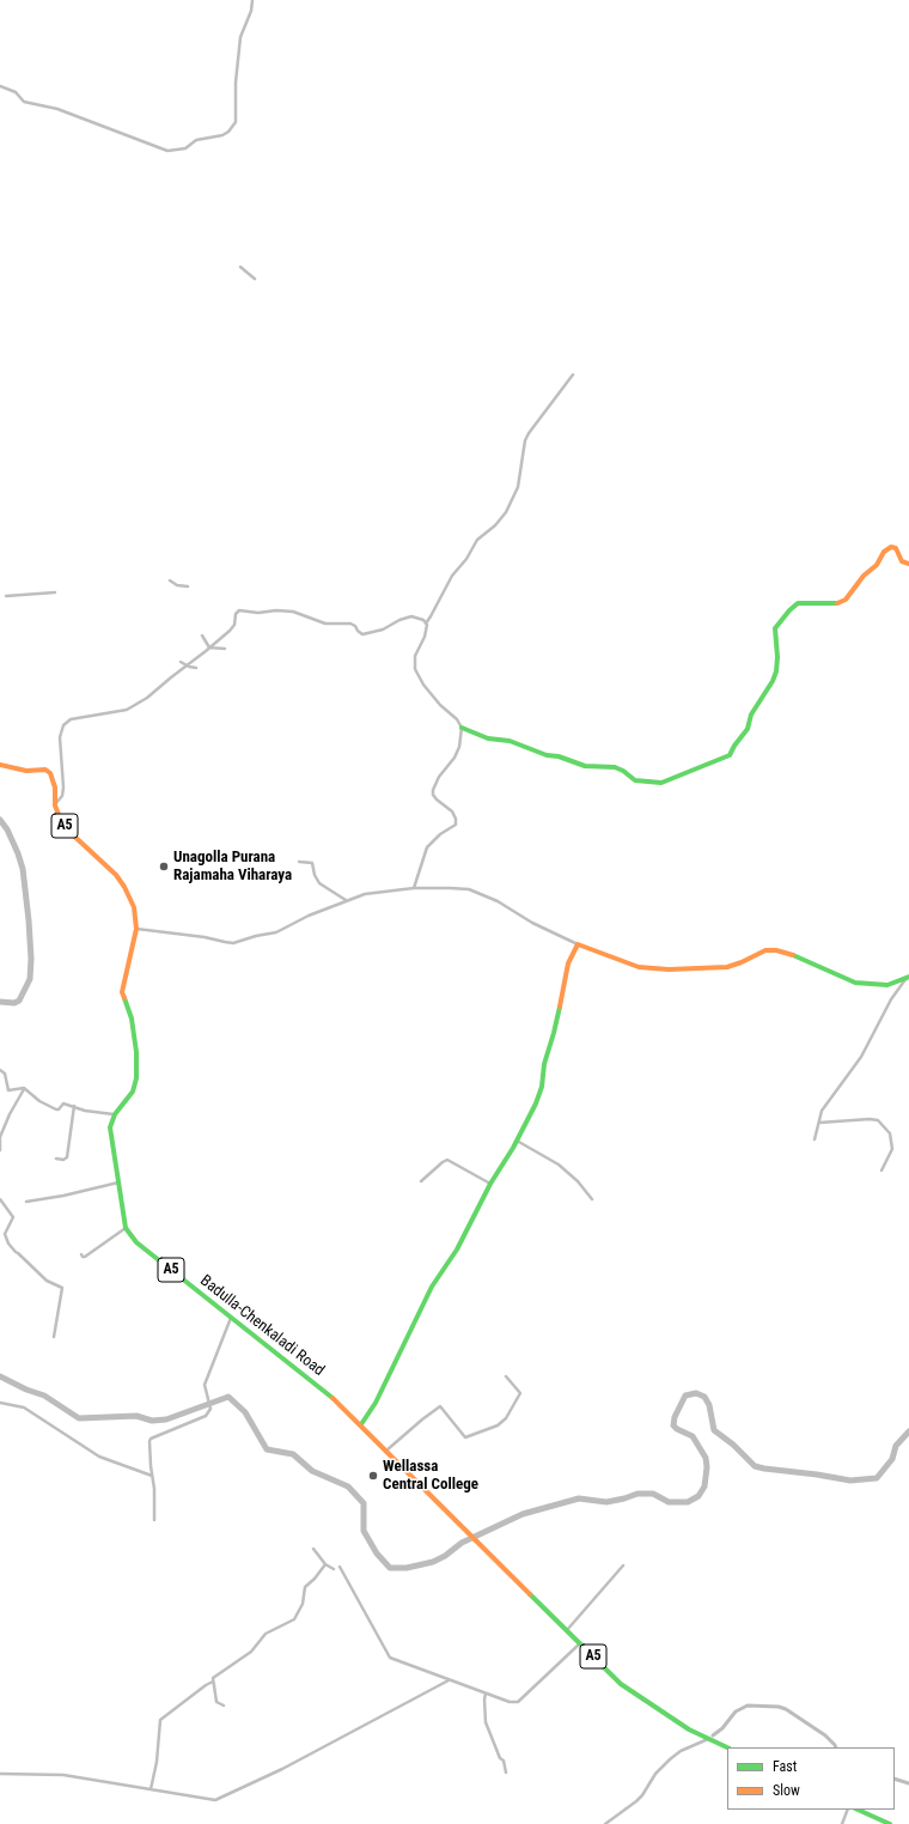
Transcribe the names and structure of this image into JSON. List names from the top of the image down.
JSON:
{
  "streets": {
    "main road": ["A5", "Badulla-Chenkaladi Road"]
  },
  "places": ["Unagolla Purana Rajamaha Viharaya", "Wellassa Central College"],
  "legend": ["Fast", "Slow"]
}
